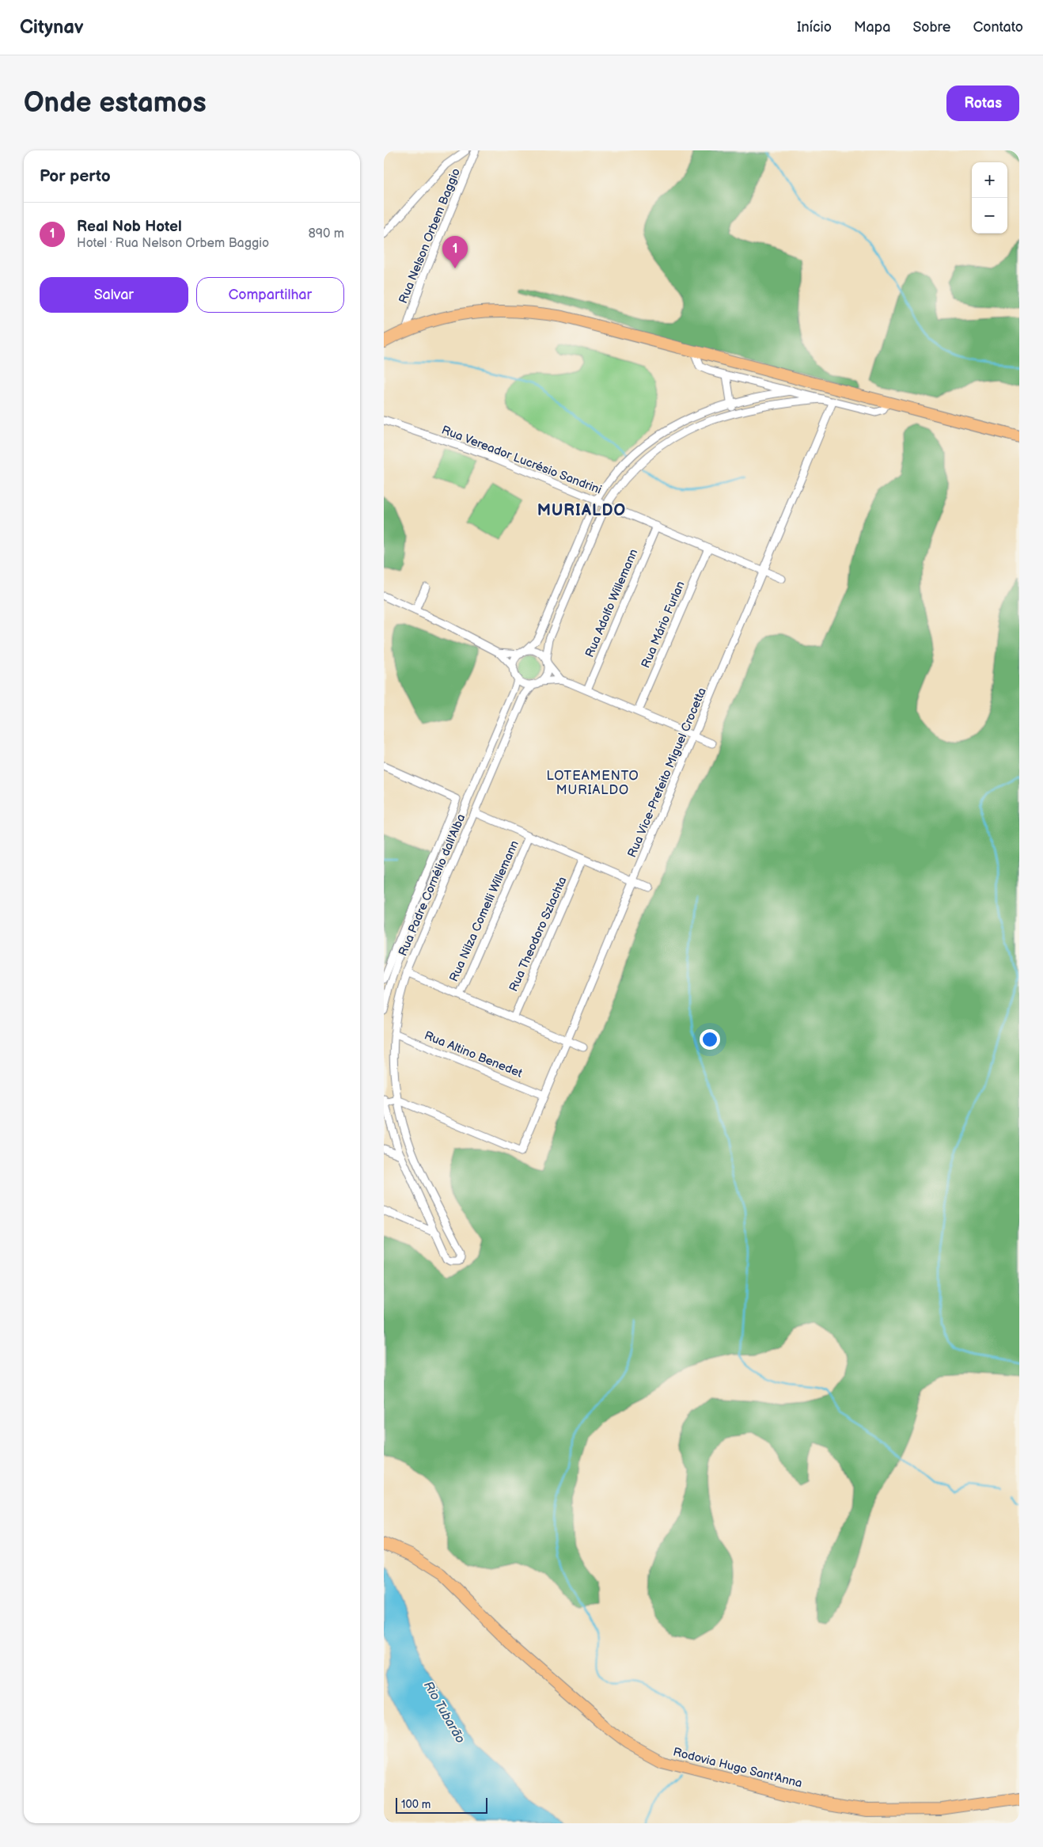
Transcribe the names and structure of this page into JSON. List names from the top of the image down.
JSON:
{
  "streets": {
    "main road": ["Rodovia Hugo Sant'Anna"],
    "street": [
      "Rua Nelson Orbem Baggio",
      "Rua Vereador Lucrésio Sandrini",
      "Rua Adolfo Willemann",
      "Rua Mário Furlan",
      "Rua Vice-Prefeito Miguel Crocetta",
      "Rua Padre Cornélio dall'Alba",
      "Rua Nilza Comelli Willemann",
      "Rua Theodoro Szlachta",
      "Rua Altino Benedet"
    ]
  },
  "crossings": [
    ["Rua Vereador Lucrésio Sandrini", "Rua Adolfo Willemann"],
    ["Rua Vereador Lucrésio Sandrini", "Rua Mário Furlan"],
    ["Rua Vereador Lucrésio Sandrini", "Rua Vice-Prefeito Miguel Crocetta"],
    ["Rua Vice-Prefeito Miguel Crocetta", "Rua Padre Cornélio dall'Alba"],
    ["Rua Vice-Prefeito Miguel Crocetta", "Rua Altino Benedet"],
    ["Rua Padre Cornélio dall'Alba", "Rua Altino Benedet"]
  ],
  "districts": ["MURIALDO", "LOTEAMENTO MURIALDO"],
  "water": ["Rio Tubarão"],
  "scale_bar": "100 m",
  "page": {
    "header": "Citynav",
    "nav": [
      "Início",
      "Mapa",
      "Sobre",
      "Contato"
    ],
    "buttons": [
      "Rotas",
      ["Salvar", "Compartilhar"]
    ],
    "title": "Onde estamos",
    "heading": "Por perto",
    "map_buttons": ["+", "−"],
    "list": [
      {
        "mark": "1",
        "name": "Real Nob Hotel",
        "note": "Hotel · Rua Nelson Orbem Baggio",
        "value": "890 m"
      }
    ],
    "pins": "1",
    "scale": "100 m"
  }
}
